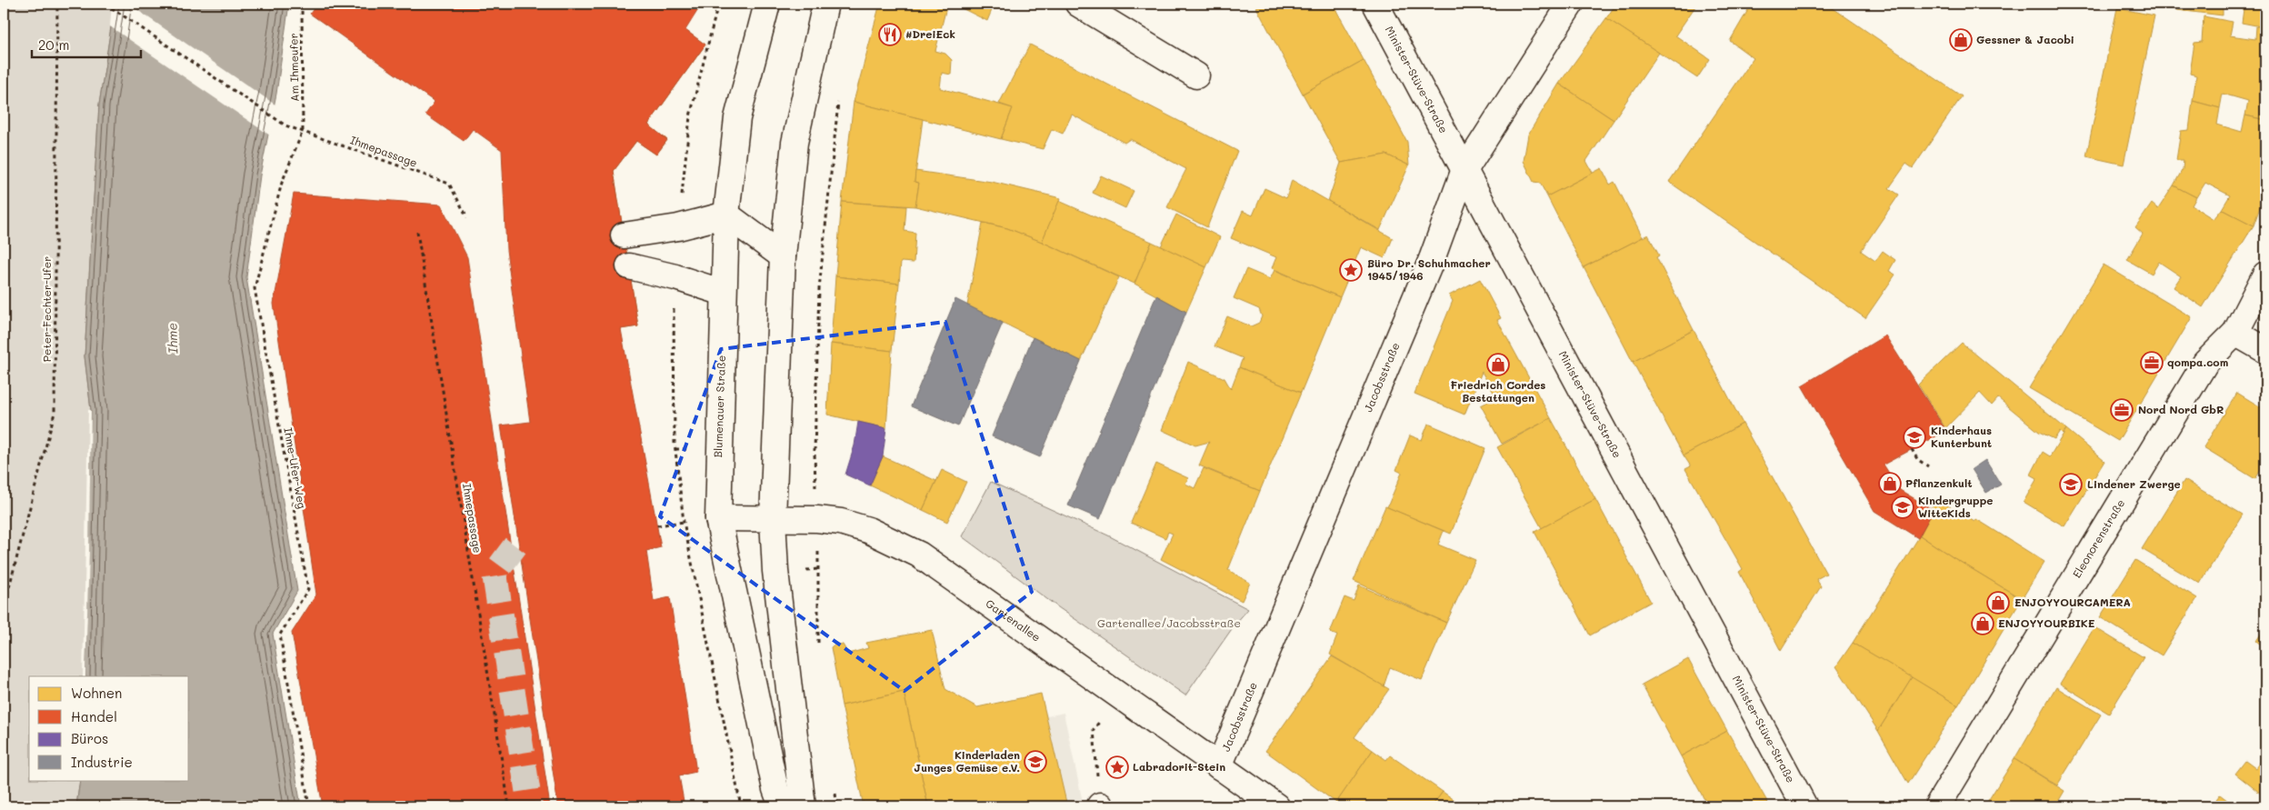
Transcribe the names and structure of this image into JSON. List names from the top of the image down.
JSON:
{
  "streets": {
    "street": [
      "Minister-Stüve-Straße",
      "Jacobsstraße",
      "Blumenauer Straße",
      "Eleonorenstraße",
      "Gartenallee"
    ],
    "path": [
      "Am Ihmeufer",
      "Ihmepassage",
      "Peter-Fechter-Ufer",
      "Ihme-Ufer-Weg"
    ]
  },
  "crossings": [
    ["Am Ihmeufer", "Ihmepassage"],
    ["Am Ihmeufer", "Ihme-Ufer-Weg"],
    ["Minister-Stüve-Straße", "Jacobsstraße"],
    ["Ihmepassage", "Ihme-Ufer-Weg"],
    ["Jacobsstraße", "Gartenallee"],
    ["Blumenauer Straße", "Gartenallee"]
  ],
  "water": ["Ihme"],
  "parks": ["Gartenallee/Jacobsstraße"],
  "places": {
    "restaurant": ["#DreiEck"],
    "shop": [
      "Gessner & Jacobi",
      "Friedrich Cordes Bestattungen",
      "Pflanzenkult",
      "ENJOYYOURCAMERA",
      "ENJOYYOURBIKE"
    ],
    "place": ["Büro Dr. Schuhmacher 1945/1946", "Labradorit-Stein"],
    "office": ["qompa.com", "Nord Nord GbR"],
    "school or university": [
      "Kinderhaus Kunterbunt",
      "Lindener Zwerge",
      "Kindergruppe WitteKids",
      "Kinderladen Junges Gemüse e.V."
    ]
  },
  "legend": [
    "Wohnen",
    "Handel",
    "Büros",
    "Industrie"
  ],
  "scale_bar": "20 m"
}
